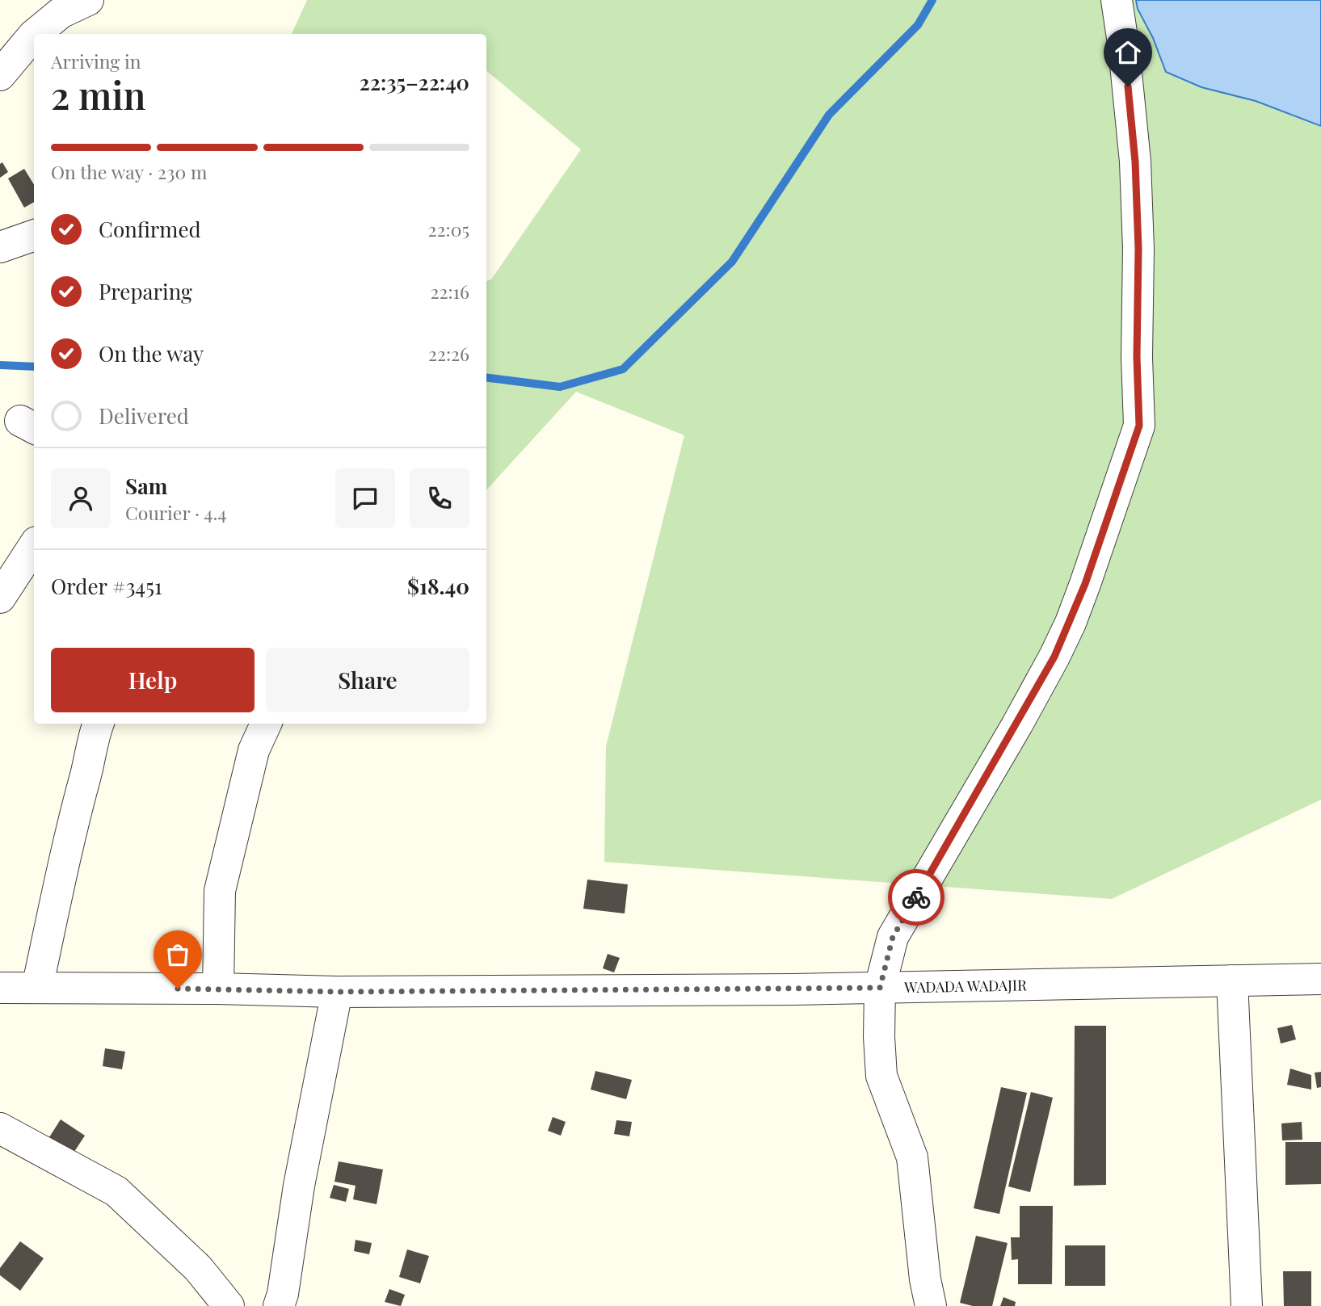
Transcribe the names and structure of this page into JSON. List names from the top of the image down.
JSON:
{
  "streets": {
    "street": ["WADADA WADAJIR"]
  },
  "page": {
    "heading": ["2 min", "Arriving in", "22:35–22:40"],
    "panel": [
      "Sam",
      "Courier · 4.4",
      "Order #3451",
      "$18.40"
    ],
    "bar": "On the way · 230 m",
    "list": [
      ["Confirmed", "22:05"],
      ["Preparing", "22:16"],
      ["On the way", "22:26"],
      "Delivered"
    ],
    "buttons": ["Help", "Share"]
  }
}
